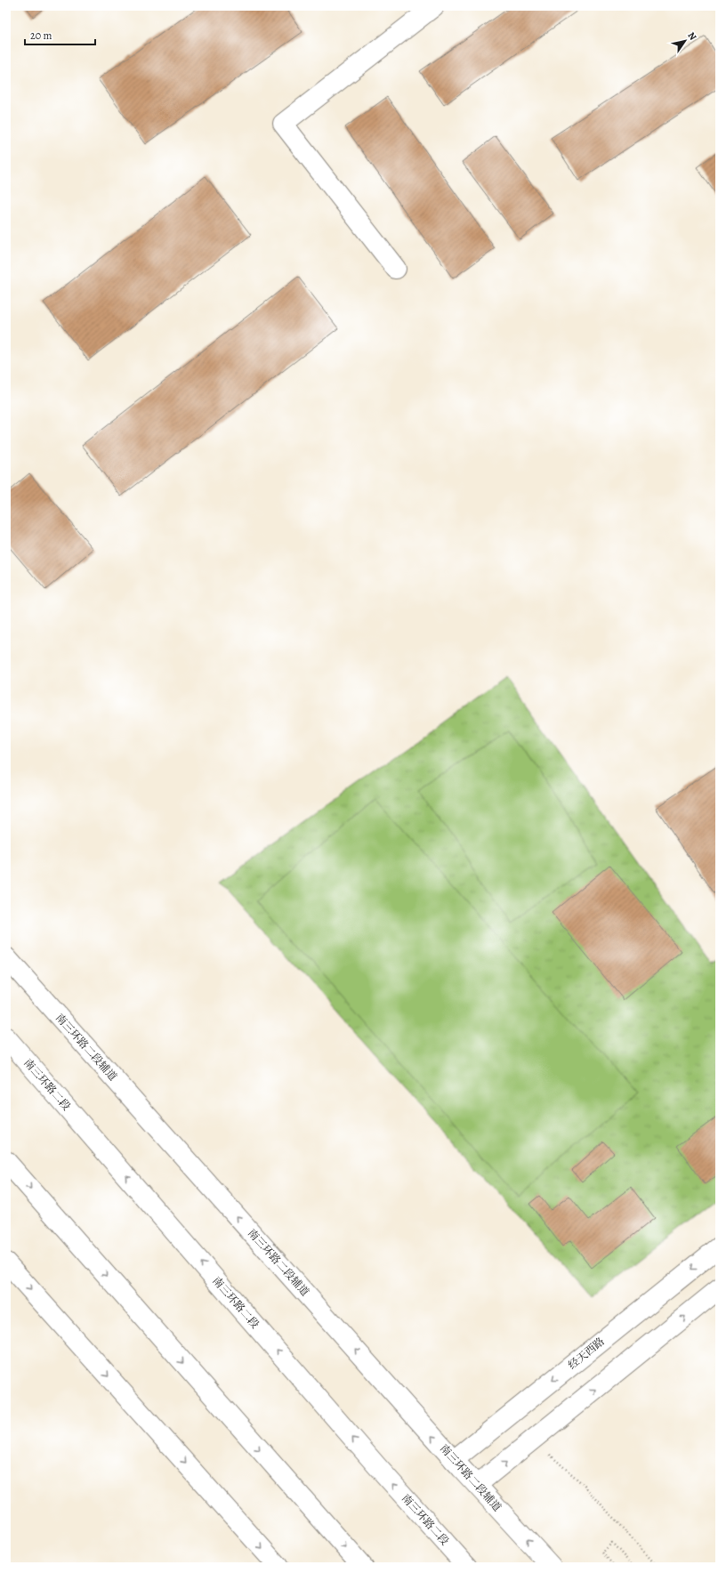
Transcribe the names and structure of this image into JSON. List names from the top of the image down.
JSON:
{
  "streets": {
    "main road": ["南三环路二段辅道", "南三环路二段", "经天西路"]
  },
  "crossings": [
    ["南三环路二段辅道", "经天西路"]
  ],
  "scale_bar": "20 m",
  "north": "top right"
}
